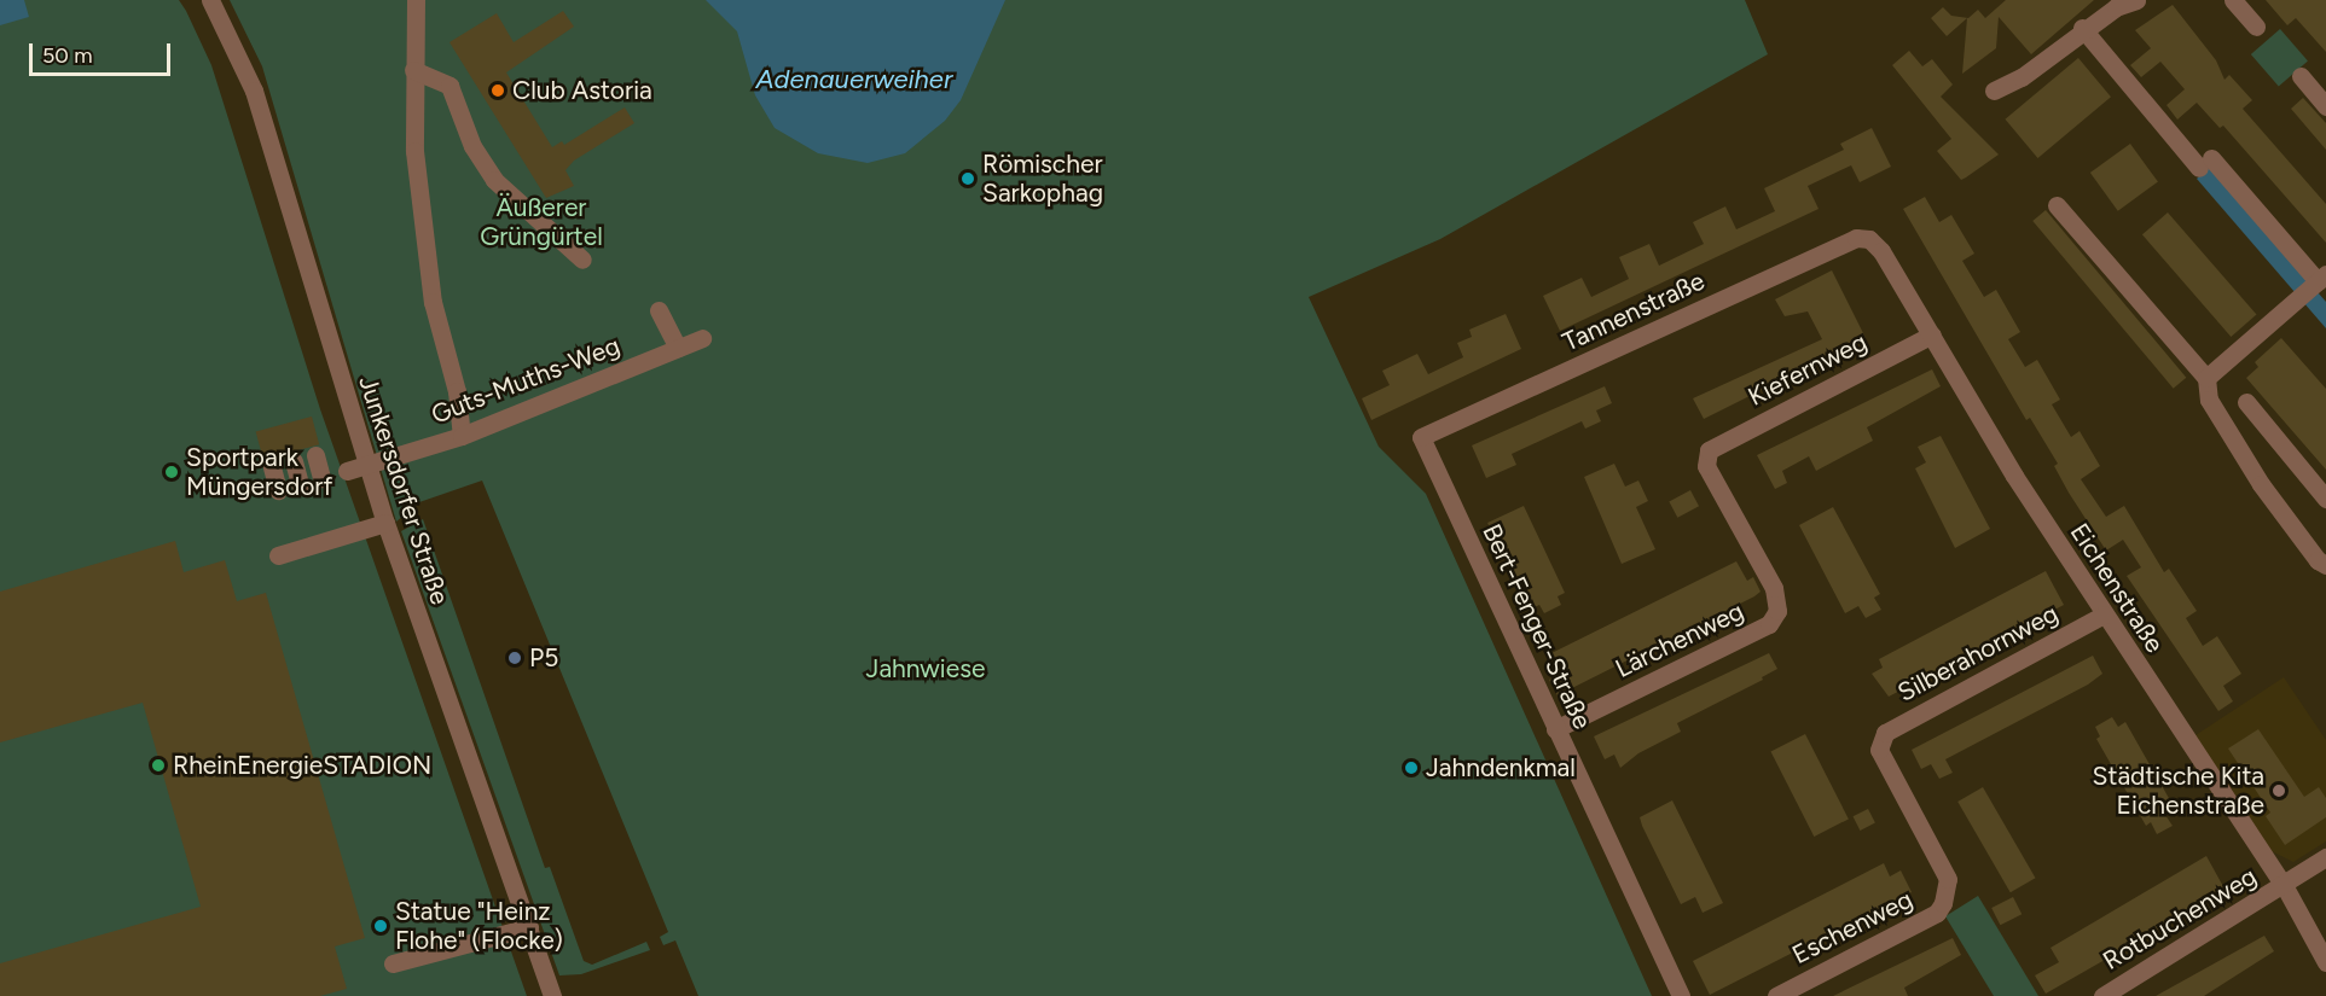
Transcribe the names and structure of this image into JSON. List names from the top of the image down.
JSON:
{
  "streets": {
    "street": [
      "Tannenstraße",
      "Kiefernweg",
      "Guts-Muths-Weg",
      "Junkersdorfer Straße",
      "Eichenstraße",
      "Bert-Fenger-Straße",
      "Lärchenweg",
      "Silberahornweg",
      "Rotbuchenweg",
      "Eschenweg"
    ]
  },
  "crossings": [
    ["Tannenstraße", "Eichenstraße"],
    ["Tannenstraße", "Bert-Fenger-Straße"],
    ["Kiefernweg", "Eichenstraße"],
    ["Kiefernweg", "Lärchenweg"],
    ["Guts-Muths-Weg", "Junkersdorfer Straße"],
    ["Eichenstraße", "Silberahornweg"],
    ["Eichenstraße", "Rotbuchenweg"],
    ["Bert-Fenger-Straße", "Lärchenweg"],
    ["Silberahornweg", "Eschenweg"]
  ],
  "water": ["Adenauerweiher"],
  "parks": ["Äußerer Grüngürtel", "Jahnwiese"],
  "places": [
    "Club Astoria",
    "Römischer Sarkophag",
    "Sportpark Müngersdorf",
    "P5",
    "RheinEnergieSTADION",
    "Jahndenkmal",
    "Städtische Kita Eichenstraße",
    "Statue \"Heinz Flohe\" (Flocke)"
  ],
  "scale_bar": "50 m"
}
